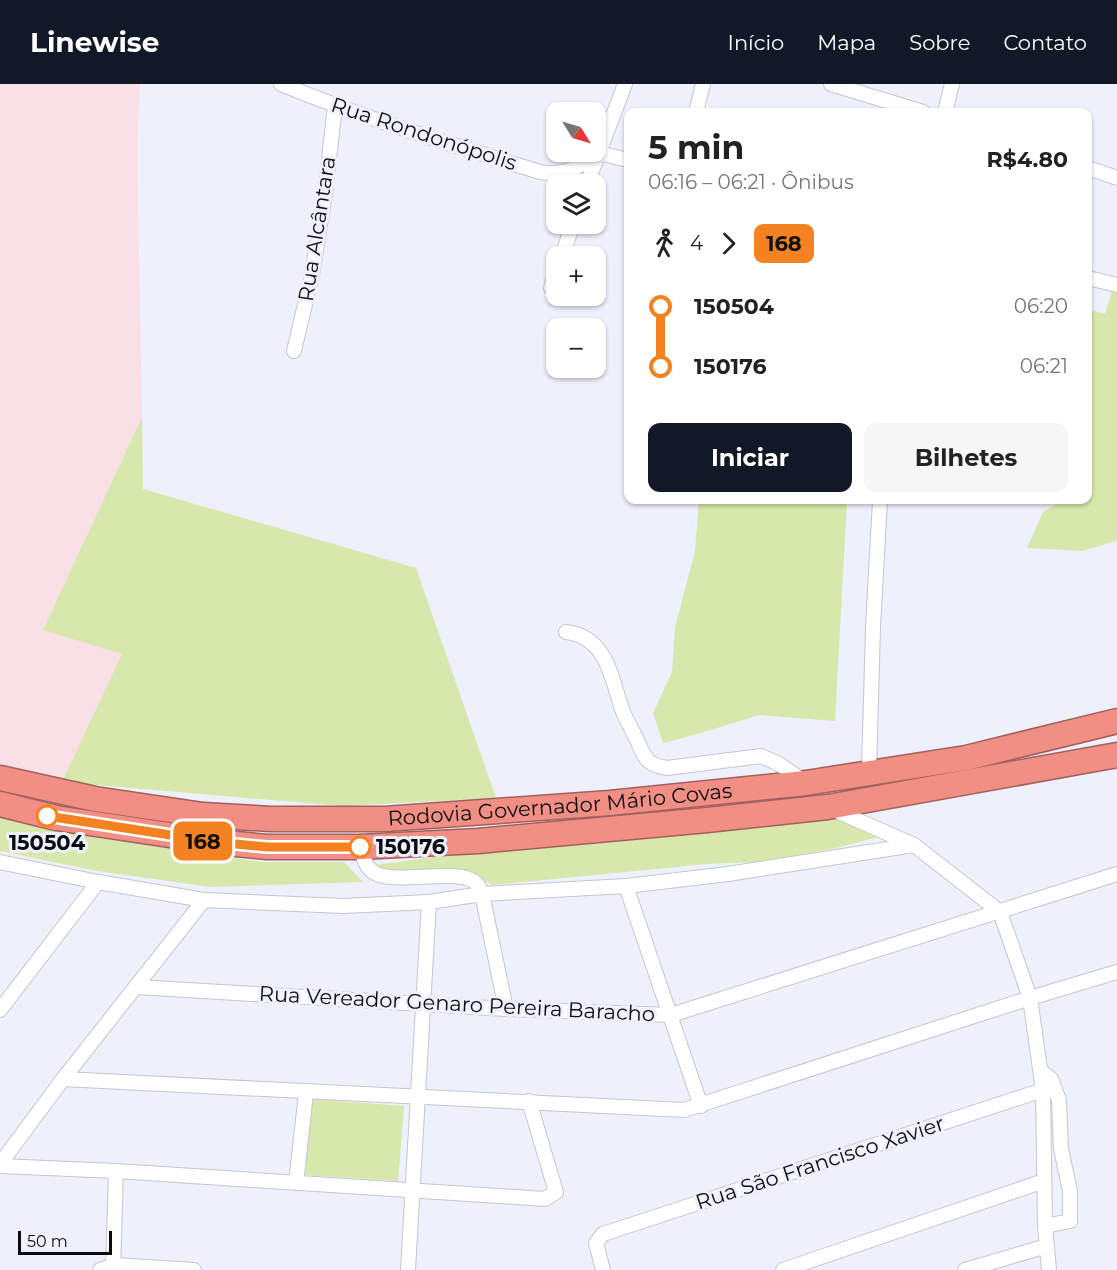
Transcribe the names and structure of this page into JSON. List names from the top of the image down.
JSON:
{
  "streets": {
    "highway": ["Rodovia Governador Mário Covas"],
    "street": [
      "Rua Rondonópolis",
      "Rua Alcântara",
      "Rua Vereador Genaro Pereira Baracho",
      "Rua São Francisco Xavier"
    ]
  },
  "crossings": [
    ["Rua Rondonópolis", "Rua Alcântara"]
  ],
  "places": ["150504", "150176"],
  "lines": ["bus line 168"],
  "scale_bar": "50 m",
  "north": "bottom right",
  "page": {
    "header": "Linewise",
    "nav": [
      "Início",
      "Mapa",
      "Sobre",
      "Contato"
    ],
    "on_map": "168",
    "map_buttons": ["+", "−"],
    "heading": ["5 min", "06:16 – 06:21 · Ônibus", "R$4.80"],
    "legs": ["4", "168"],
    "list": [
      {
        "name": "150504",
        "value": "06:20"
      },
      {
        "name": "150176",
        "value": "06:21"
      }
    ],
    "buttons": ["Iniciar", "Bilhetes"],
    "scale": "50 m"
  }
}
